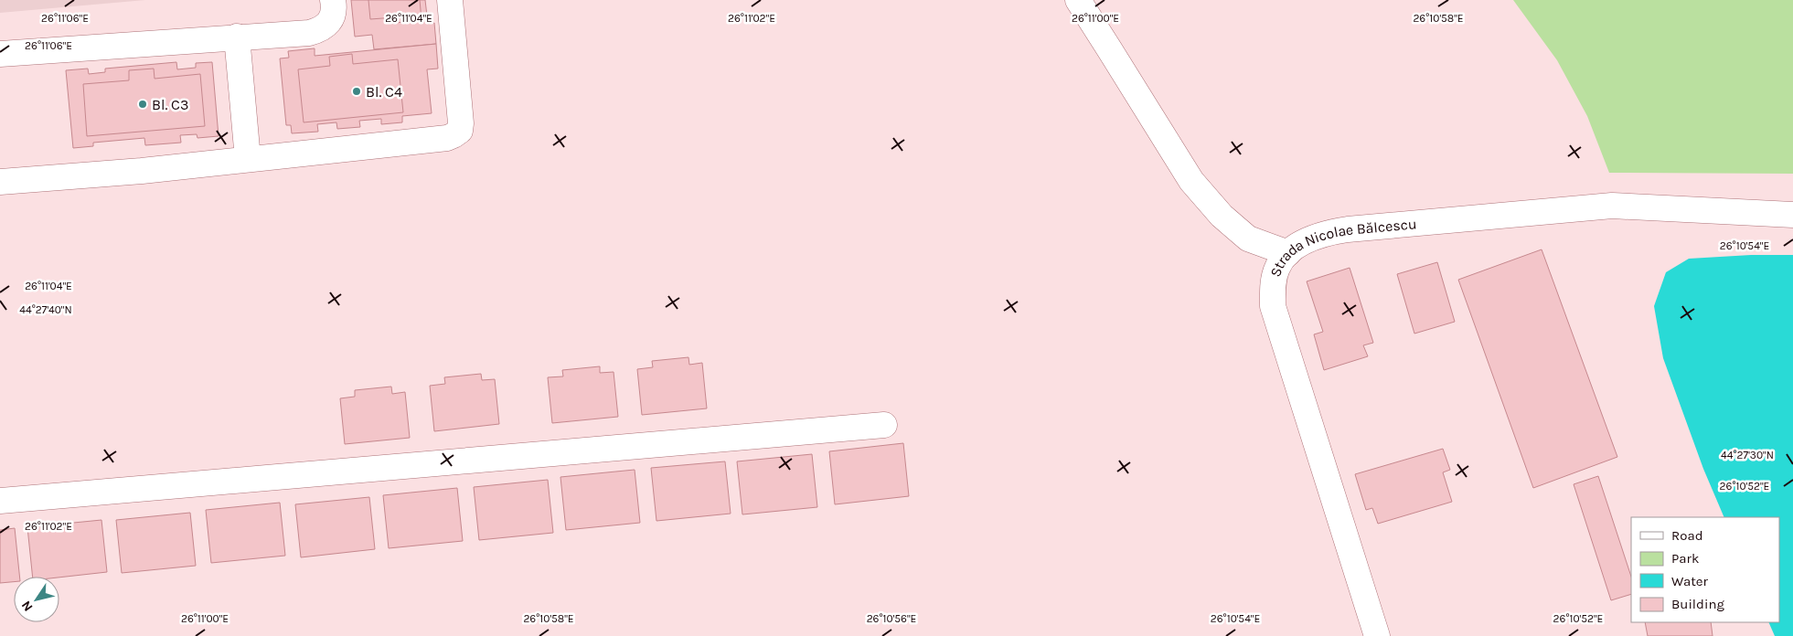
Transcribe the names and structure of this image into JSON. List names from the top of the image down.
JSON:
{
  "streets": {
    "street": ["Strada Nicolae Bălcescu"]
  },
  "places": ["Bl. C4", "Bl. C3"],
  "legend": [
    "Road",
    "Park",
    "Water",
    "Building"
  ],
  "north": "bottom left",
  "coordinates": [
    "26°11'06\"E",
    "26°11'02\"E",
    "26°11'00\"E",
    "26°10'58\"E",
    "26°11'04\"E",
    "26°10'54\"E",
    "44°27'40\"N",
    "44°27'30\"N",
    "26°10'52\"E",
    "26°10'56\"E"
  ]
}
